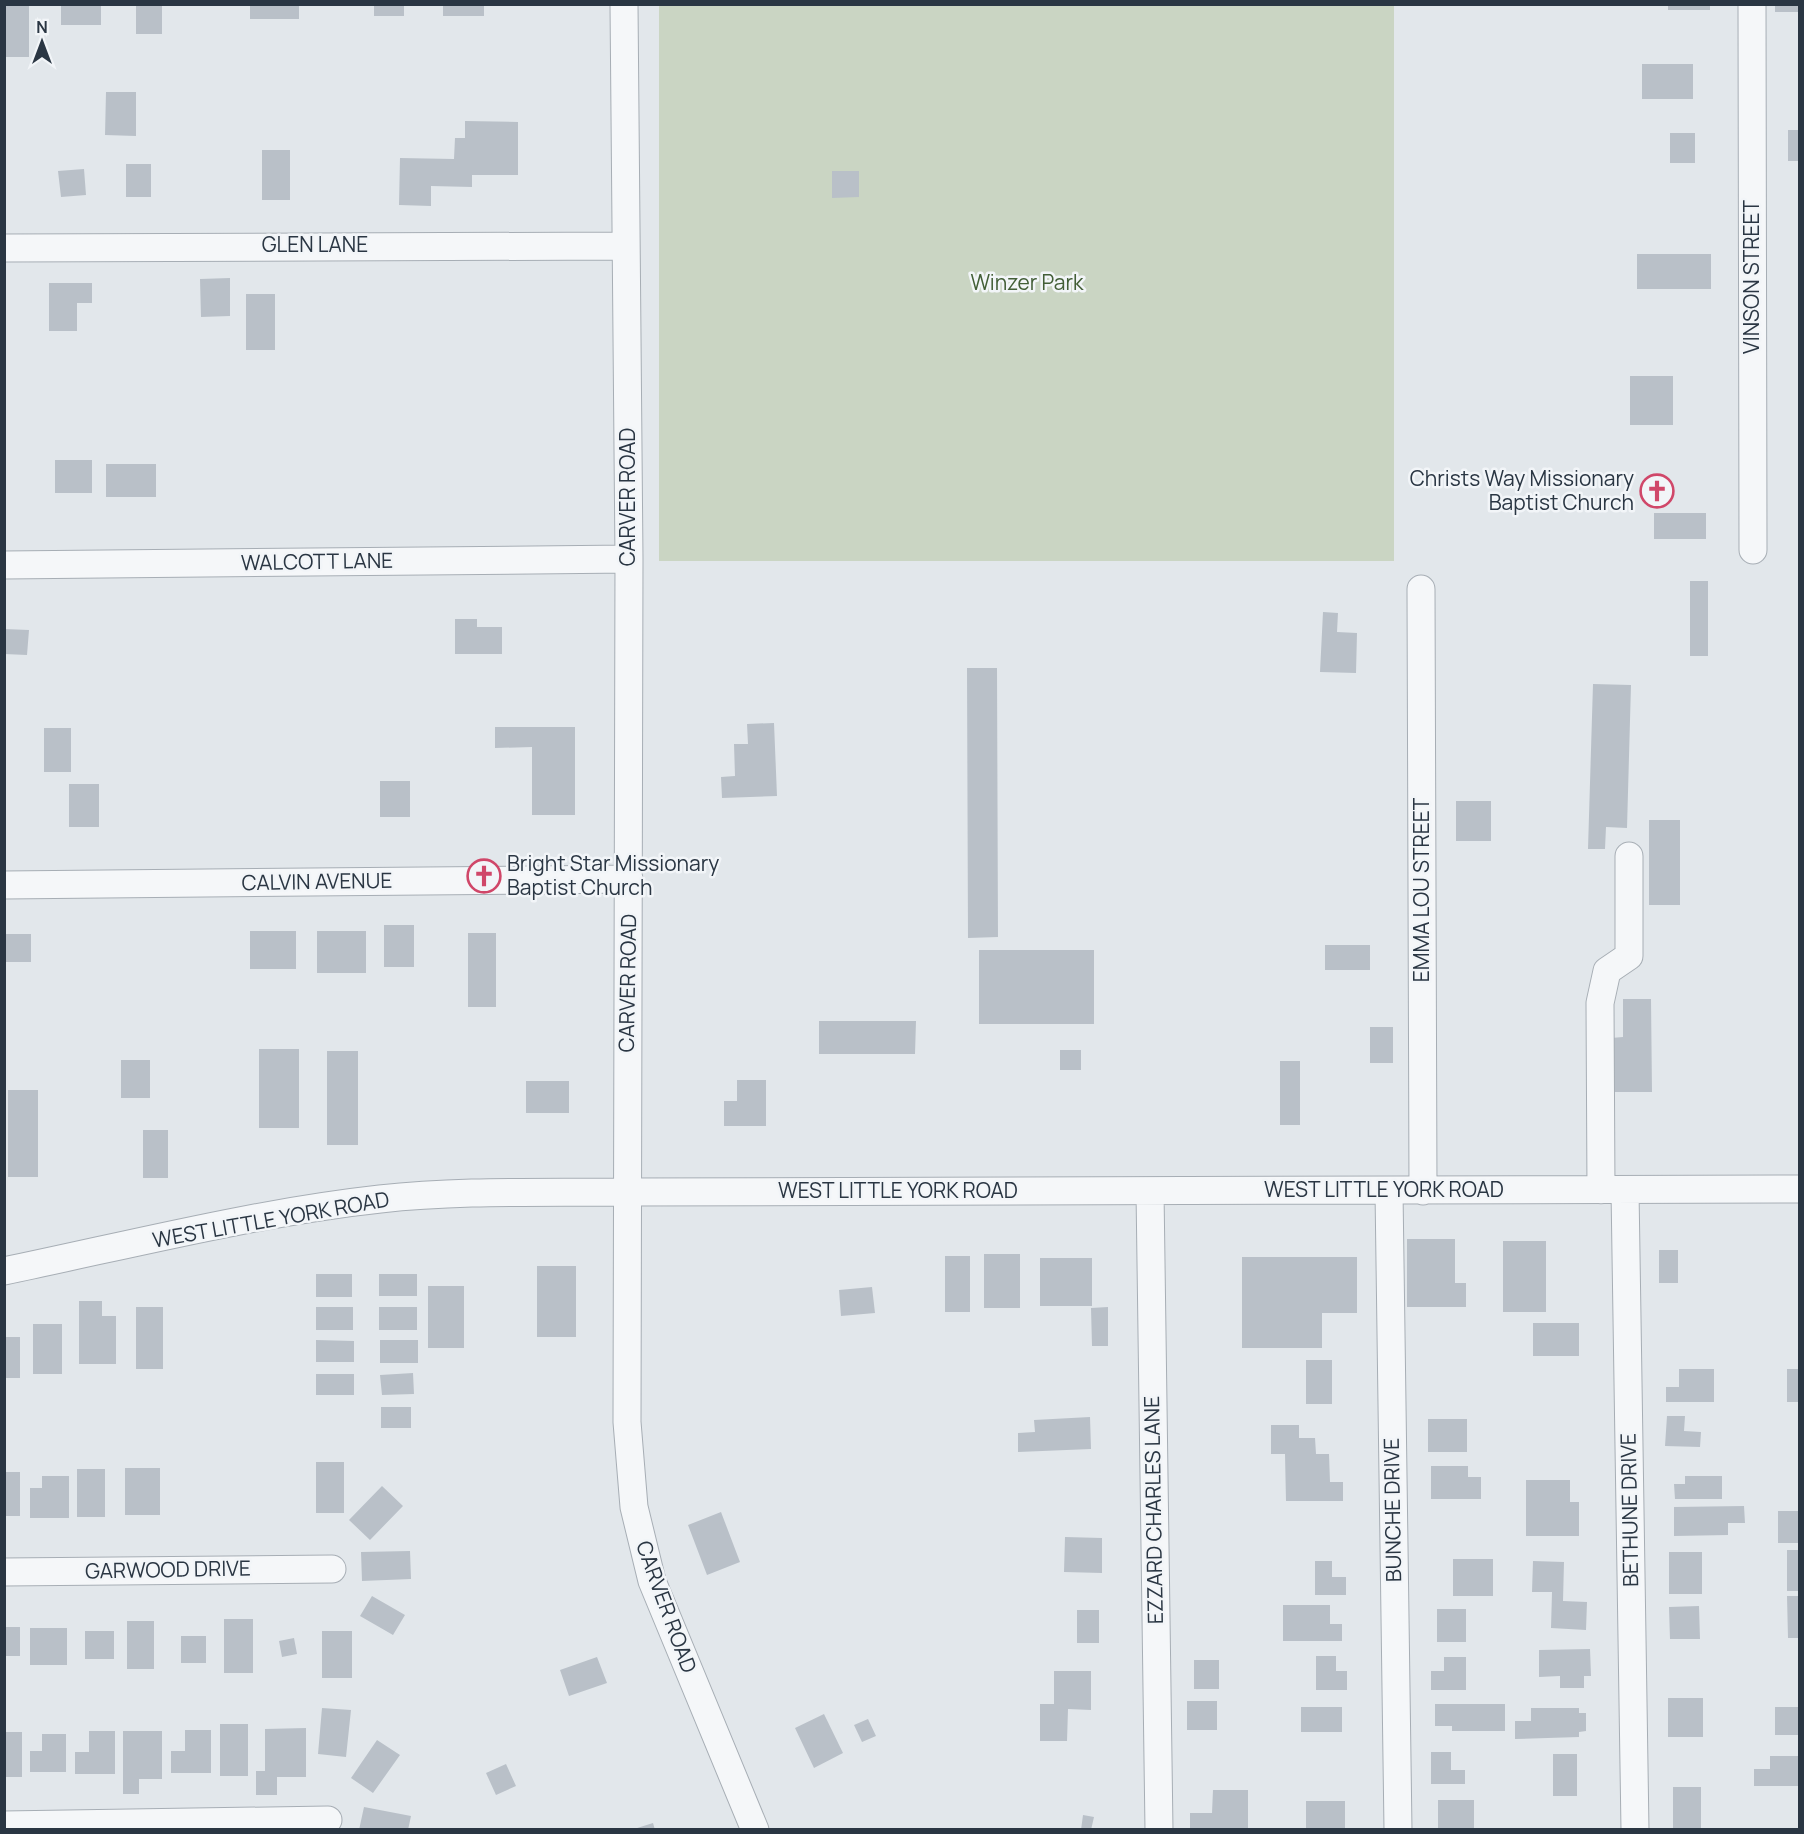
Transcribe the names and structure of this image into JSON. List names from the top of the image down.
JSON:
{
  "streets": {
    "street": [
      "GLEN LANE",
      "VINSON STREET",
      "CARVER ROAD",
      "WALCOTT LANE",
      "CALVIN AVENUE",
      "EMMA LOU STREET",
      "WEST LITTLE YORK ROAD",
      "EZZARD CHARLES LANE",
      "BUNCHE DRIVE",
      "BETHUNE DRIVE",
      "GARWOOD DRIVE"
    ]
  },
  "crossings": [
    ["GLEN LANE", "CARVER ROAD"],
    ["CARVER ROAD", "WALCOTT LANE"],
    ["CARVER ROAD", "CALVIN AVENUE"],
    ["CARVER ROAD", "WEST LITTLE YORK ROAD"],
    ["EMMA LOU STREET", "WEST LITTLE YORK ROAD"],
    ["WEST LITTLE YORK ROAD", "EZZARD CHARLES LANE"],
    ["WEST LITTLE YORK ROAD", "BUNCHE DRIVE"],
    ["WEST LITTLE YORK ROAD", "BETHUNE DRIVE"]
  ],
  "parks": ["Winzer Park"],
  "places": {
    "church": ["Christs Way Missionary Baptist Church", "Bright Star Missionary Baptist Church"]
  },
  "north": "top"
}
